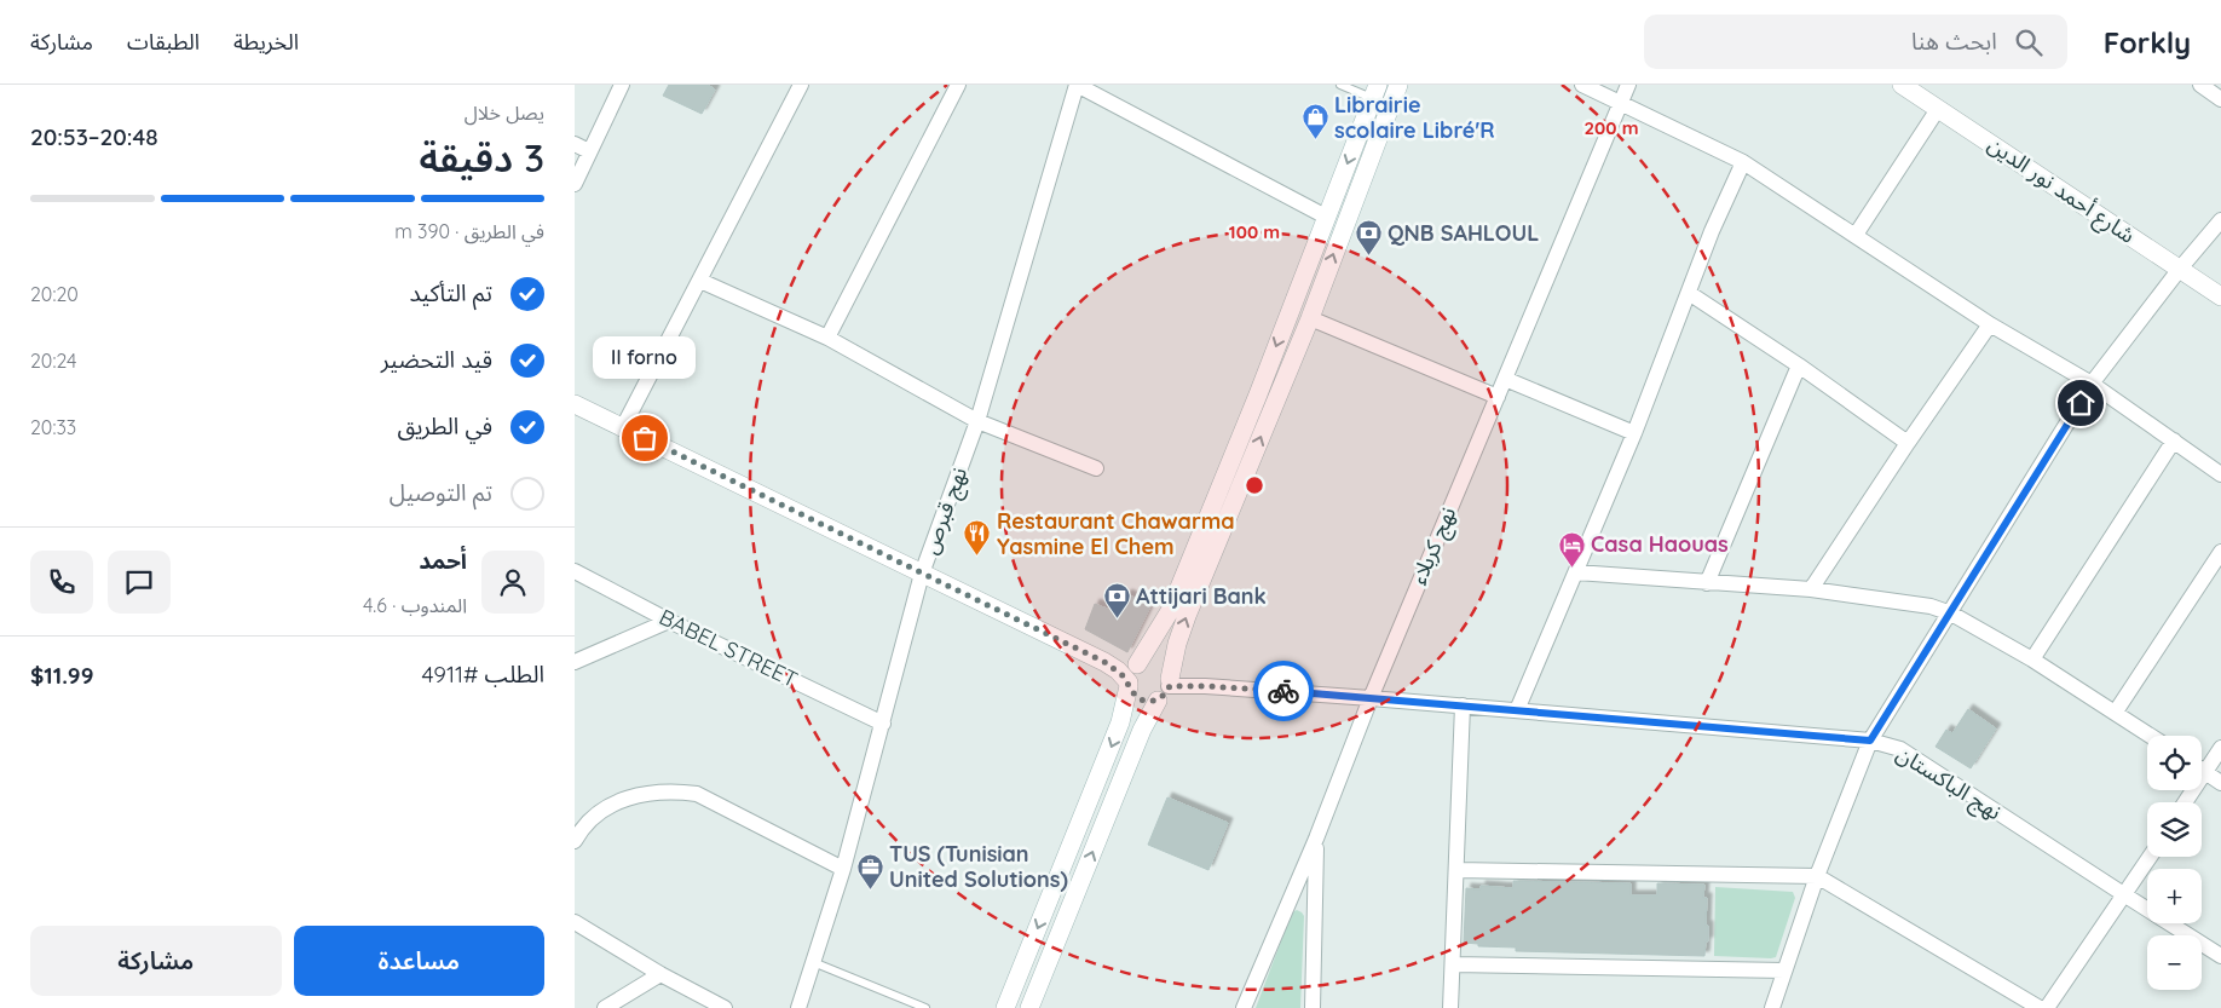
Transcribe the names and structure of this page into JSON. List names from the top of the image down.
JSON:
{
  "streets": {
    "main road": ["شارع أحمد نور الدين"],
    "street": [
      "نهج قبرص",
      "نهج كربلاء",
      "BABEL STREET",
      "نهج الباكستان"
    ]
  },
  "crossings": [
    ["نهج قبرص", "BABEL STREET"],
    ["نهج كربلاء", "نهج الباكستان"]
  ],
  "places": {
    "shop": ["Librairie scolaire Libré'R"],
    "bank": ["QNB SAHLOUL", "Attijari Bank"],
    "other": ["Il forno"],
    "restaurant": ["Restaurant Chawarma Yasmine El Chem"],
    "hotel": ["Casa Haouas"],
    "office": ["TUS (Tunisian United Solutions)"]
  },
  "page": {
    "header": "Forkly",
    "search": "ابحث هنا",
    "nav": ["الخريطة", "الطبقات", "مشاركة"],
    "heading": ["3 دقيقة", "يصل خلال", "20:48–20:53"],
    "panel": [
      "أحمد",
      "المندوب · 4.6",
      "الطلب #4911",
      "$11.99"
    ],
    "bar": "في الطريق · 390 m",
    "list": [
      ["تم التأكيد", "20:20"],
      ["قيد التحضير", "20:24"],
      ["في الطريق", "20:33"],
      "تم التوصيل"
    ],
    "bubble": "Il forno",
    "map_buttons": ["+", "−"],
    "buttons": ["مساعدة", "مشاركة"]
  },
  "rings": ["200 m", "100 m"]
}
